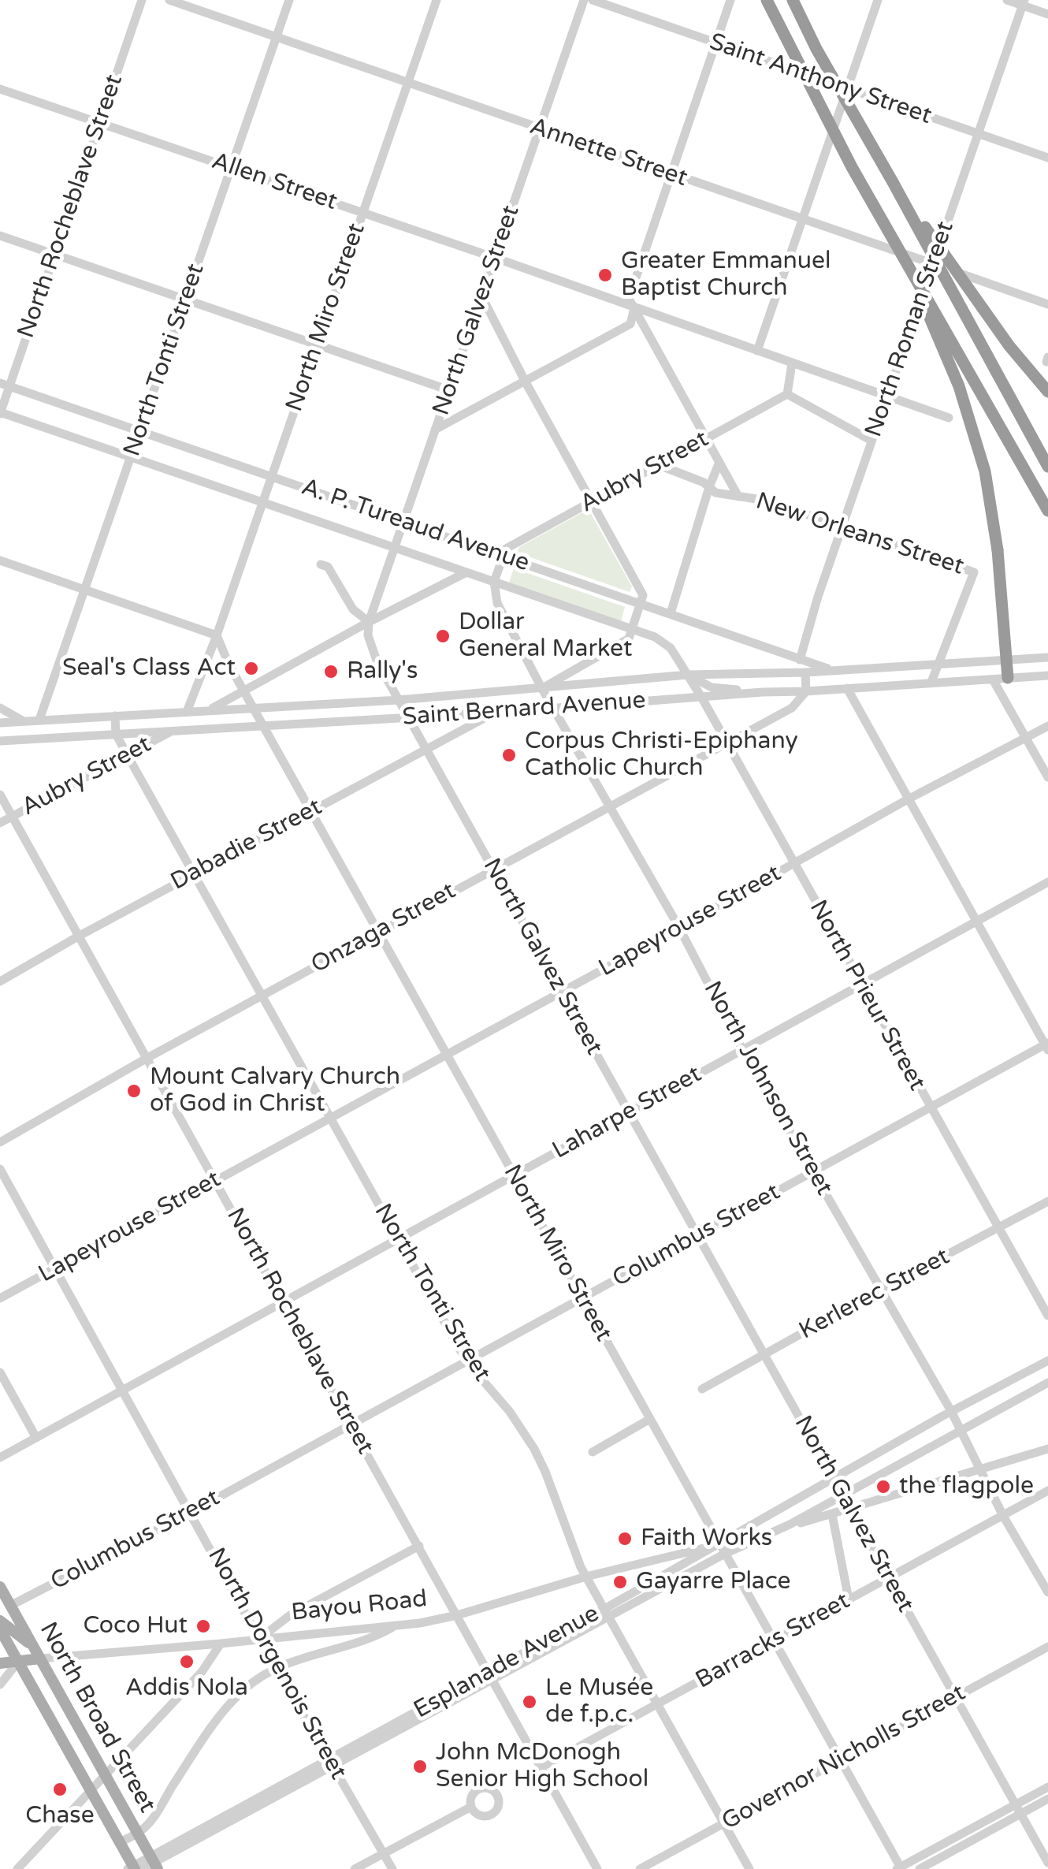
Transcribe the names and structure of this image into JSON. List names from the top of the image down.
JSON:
{
  "streets": {
    "main road": ["Bayou Road", "North Broad Street"],
    "street": [
      "Saint Anthony Street",
      "Annette Street",
      "Allen Street",
      "North Rocheblave Street",
      "North Galvez Street",
      "North Miro Street",
      "North Roman Street",
      "North Tonti Street",
      "Aubry Street",
      "A. P. Tureaud Avenue",
      "New Orleans Street",
      "Saint Bernard Avenue",
      "Dabadie Street",
      "Lapeyrouse Street",
      "Onzaga Street",
      "North Prieur Street",
      "North Johnson Street",
      "Laharpe Street",
      "Columbus Street",
      "Kerlerec Street",
      "Barracks Street",
      "Esplanade Avenue",
      "North Dorgenois Street",
      "Governor Nicholls Street"
    ]
  },
  "crossings": [
    ["Saint Anthony Street", "North Roman Street"],
    ["Annette Street", "North Galvez Street"],
    ["Annette Street", "North Miro Street"],
    ["Annette Street", "North Roman Street"],
    ["Annette Street", "North Tonti Street"],
    ["Allen Street", "North Rocheblave Street"],
    ["Allen Street", "North Galvez Street"],
    ["Allen Street", "North Miro Street"],
    ["Allen Street", "North Roman Street"],
    ["Allen Street", "North Tonti Street"],
    ["North Rocheblave Street", "Aubry Street"],
    ["North Rocheblave Street", "A. P. Tureaud Avenue"],
    ["North Rocheblave Street", "Dabadie Street"],
    ["North Rocheblave Street", "Lapeyrouse Street"],
    ["North Rocheblave Street", "Onzaga Street"],
    ["North Rocheblave Street", "Laharpe Street"],
    ["North Rocheblave Street", "Columbus Street"],
    ["North Rocheblave Street", "Bayou Road"],
    ["North Rocheblave Street", "Barracks Street"],
    ["North Rocheblave Street", "Esplanade Avenue"],
    ["North Galvez Street", "A. P. Tureaud Avenue"],
    ["North Galvez Street", "Saint Bernard Avenue"],
    ["North Galvez Street", "Dabadie Street"],
    ["North Galvez Street", "Lapeyrouse Street"],
    ["North Galvez Street", "Onzaga Street"],
    ["North Galvez Street", "Laharpe Street"],
    ["North Galvez Street", "Columbus Street"],
    ["North Galvez Street", "Kerlerec Street"],
    ["North Galvez Street", "Barracks Street"],
    ["North Galvez Street", "Esplanade Avenue"],
    ["North Galvez Street", "Governor Nicholls Street"],
    ["North Miro Street", "A. P. Tureaud Avenue"],
    ["North Miro Street", "Saint Bernard Avenue"],
    ["North Miro Street", "Dabadie Street"],
    ["North Miro Street", "Lapeyrouse Street"],
    ["North Miro Street", "Onzaga Street"],
    ["North Miro Street", "Laharpe Street"],
    ["North Miro Street", "Columbus Street"],
    ["North Miro Street", "Bayou Road"],
    ["North Miro Street", "Barracks Street"],
    ["North Miro Street", "Esplanade Avenue"],
    ["North Miro Street", "Governor Nicholls Street"],
    ["North Roman Street", "A. P. Tureaud Avenue"],
    ["North Roman Street", "New Orleans Street"],
    ["North Tonti Street", "Aubry Street"],
    ["North Tonti Street", "A. P. Tureaud Avenue"],
    ["North Tonti Street", "Saint Bernard Avenue"],
    ["North Tonti Street", "Dabadie Street"],
    ["North Tonti Street", "Lapeyrouse Street"],
    ["North Tonti Street", "Onzaga Street"],
    ["North Tonti Street", "Laharpe Street"],
    ["North Tonti Street", "Columbus Street"],
    ["North Tonti Street", "Bayou Road"],
    ["North Tonti Street", "Barracks Street"],
    ["North Tonti Street", "Esplanade Avenue"],
    ["North Tonti Street", "Governor Nicholls Street"],
    ["Aubry Street", "A. P. Tureaud Avenue"],
    ["Aubry Street", "New Orleans Street"],
    ["Aubry Street", "Saint Bernard Avenue"],
    ["A. P. Tureaud Avenue", "Saint Bernard Avenue"],
    ["A. P. Tureaud Avenue", "North Prieur Street"],
    ["A. P. Tureaud Avenue", "North Johnson Street"],
    ["New Orleans Street", "Saint Bernard Avenue"],
    ["Saint Bernard Avenue", "Dabadie Street"],
    ["Saint Bernard Avenue", "Onzaga Street"],
    ["Saint Bernard Avenue", "North Prieur Street"],
    ["Saint Bernard Avenue", "North Johnson Street"],
    ["Lapeyrouse Street", "North Prieur Street"],
    ["Lapeyrouse Street", "North Johnson Street"],
    ["Lapeyrouse Street", "North Dorgenois Street"],
    ["Onzaga Street", "North Prieur Street"],
    ["Onzaga Street", "North Johnson Street"],
    ["North Prieur Street", "Laharpe Street"],
    ["North Prieur Street", "Columbus Street"],
    ["North Prieur Street", "Kerlerec Street"],
    ["North Johnson Street", "Laharpe Street"],
    ["North Johnson Street", "Columbus Street"],
    ["North Johnson Street", "Kerlerec Street"],
    ["North Johnson Street", "Barracks Street"],
    ["North Johnson Street", "Esplanade Avenue"],
    ["Laharpe Street", "North Dorgenois Street"],
    ["Columbus Street", "North Dorgenois Street"],
    ["Columbus Street", "North Broad Street"],
    ["Bayou Road", "Esplanade Avenue"],
    ["Bayou Road", "North Dorgenois Street"],
    ["Bayou Road", "North Broad Street"],
    ["Esplanade Avenue", "North Dorgenois Street"],
    ["Esplanade Avenue", "North Broad Street"]
  ],
  "places": [
    "Greater Emmanuel Baptist Church",
    "Dollar General Market",
    "Seal's Class Act",
    "Rally's",
    "Corpus Christi-Epiphany Catholic Church",
    "Mount Calvary Church of God in Christ",
    "the flagpole",
    "Faith Works",
    "Gayarre Place",
    "Coco Hut",
    "Addis Nola",
    "Le Musée de f.p.c.",
    "John McDonogh Senior High School",
    "Chase"
  ]
}
